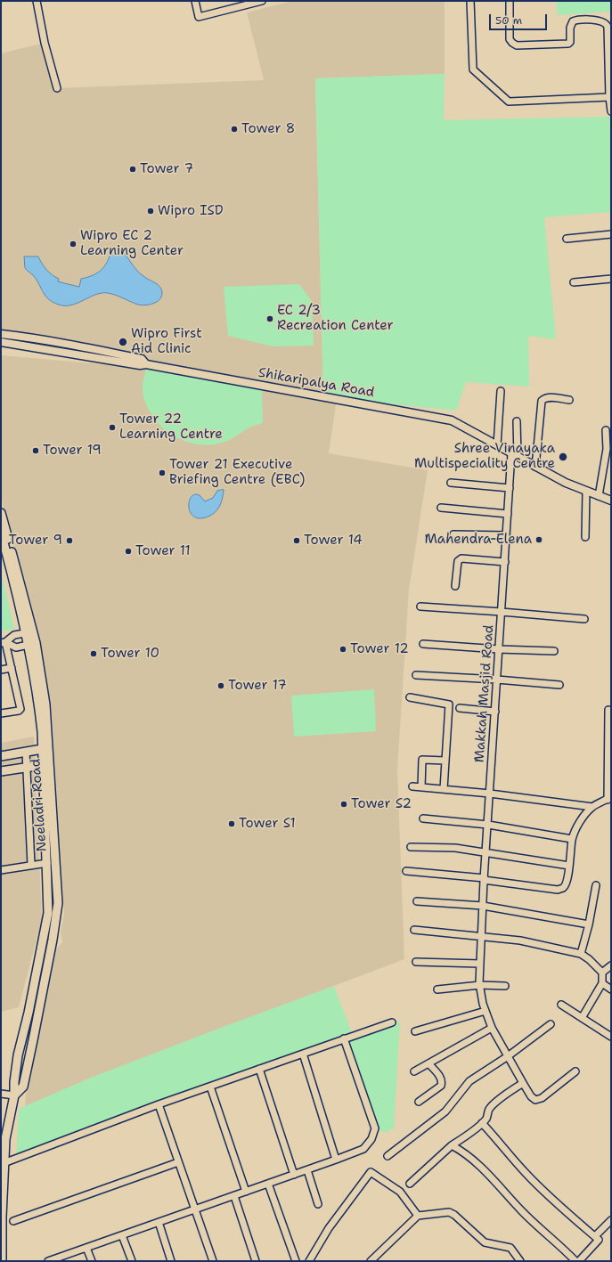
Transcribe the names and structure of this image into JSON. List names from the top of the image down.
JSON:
{
  "streets": {
    "main road": ["Neeladri Road"],
    "street": ["Shikaripalya Road", "Makkah Masjid Road"]
  },
  "crossings": [
    ["Shikaripalya Road", "Makkah Masjid Road"]
  ],
  "places": [
    "Tower 8",
    "Tower 7",
    "Wipro ISD",
    "Wipro EC 2 Learning Center",
    "EC 2/3 Recreation Center",
    "Wipro First Aid Clinic",
    "Tower 22 Learning Centre",
    "Tower 19",
    "Shree Vinayaka Multispeciality Centre",
    "Tower 21 Executive Briefing Centre (EBC)",
    "Mahendra Elena",
    "Tower 9",
    "Tower 14",
    "Tower 11",
    "Tower 12",
    "Tower 10",
    "Tower 17",
    "Tower S2",
    "Tower S1"
  ],
  "scale_bar": "50 m"
}
